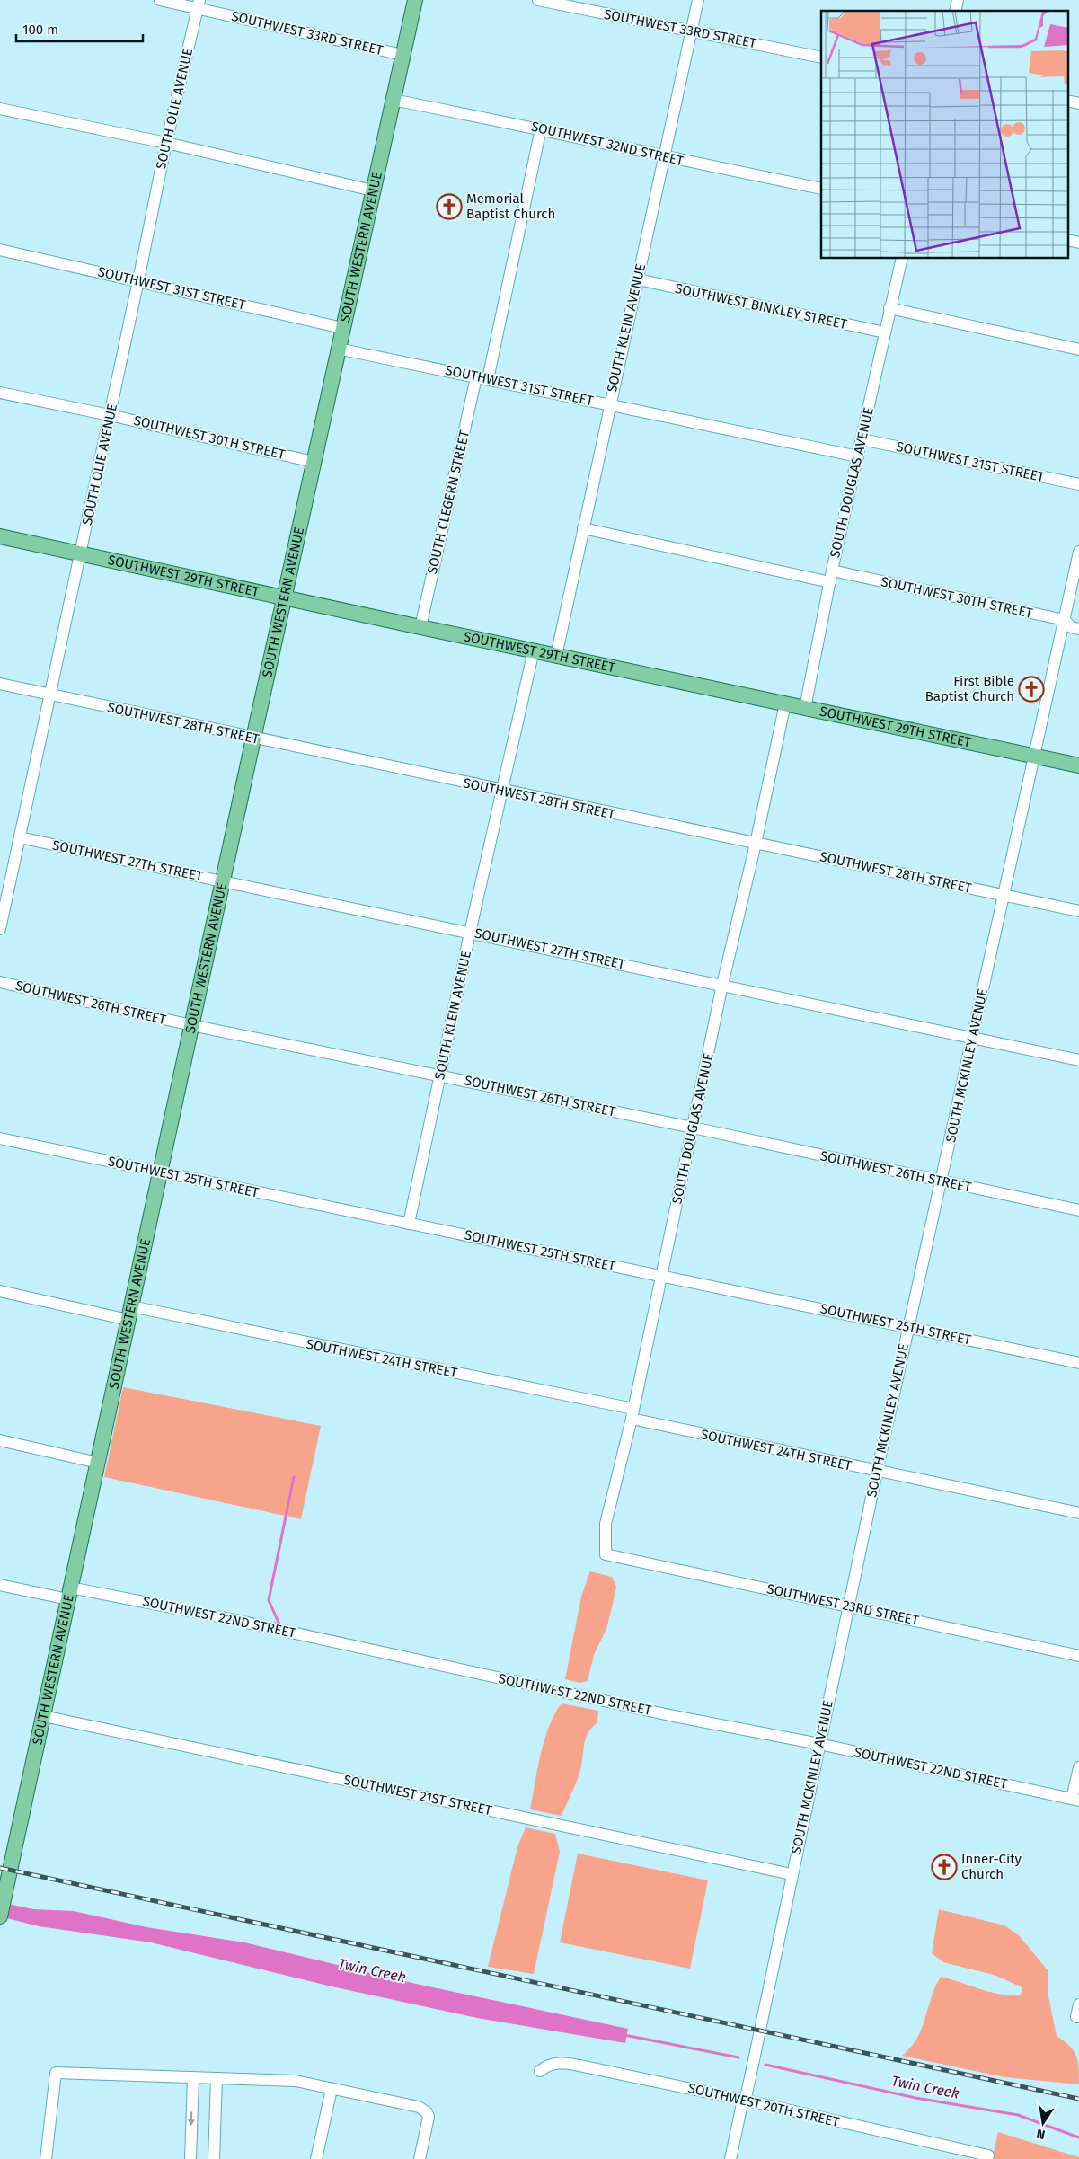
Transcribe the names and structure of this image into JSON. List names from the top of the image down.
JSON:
{
  "streets": {
    "main road": ["SOUTH WESTERN AVENUE", "SOUTHWEST 29TH STREET"],
    "street": [
      "SOUTHWEST 33RD STREET",
      "SOUTH OLIE AVENUE",
      "SOUTHWEST 32ND STREET",
      "SOUTHWEST 31ST STREET",
      "SOUTHWEST BINKLEY STREET",
      "SOUTH KLEIN AVENUE",
      "SOUTHWEST 30TH STREET",
      "SOUTH DOUGLAS AVENUE",
      "SOUTH CLEGERN STREET",
      "SOUTHWEST 28TH STREET",
      "SOUTHWEST 27TH STREET",
      "SOUTHWEST 26TH STREET",
      "SOUTH MCKINLEY AVENUE",
      "SOUTHWEST 25TH STREET",
      "SOUTHWEST 24TH STREET",
      "SOUTHWEST 23RD STREET",
      "SOUTHWEST 22ND STREET",
      "SOUTHWEST 21ST STREET",
      "SOUTHWEST 20TH STREET"
    ]
  },
  "crossings": [
    ["SOUTHWEST 33RD STREET", "SOUTH OLIE AVENUE"],
    ["SOUTHWEST 33RD STREET", "SOUTH WESTERN AVENUE"],
    ["SOUTHWEST 33RD STREET", "SOUTH KLEIN AVENUE"],
    ["SOUTH OLIE AVENUE", "SOUTHWEST 31ST STREET"],
    ["SOUTH OLIE AVENUE", "SOUTHWEST 30TH STREET"],
    ["SOUTH OLIE AVENUE", "SOUTHWEST 29TH STREET"],
    ["SOUTH OLIE AVENUE", "SOUTHWEST 28TH STREET"],
    ["SOUTH OLIE AVENUE", "SOUTHWEST 27TH STREET"],
    ["SOUTHWEST 32ND STREET", "SOUTH WESTERN AVENUE"],
    ["SOUTHWEST 32ND STREET", "SOUTH KLEIN AVENUE"],
    ["SOUTH WESTERN AVENUE", "SOUTHWEST 31ST STREET"],
    ["SOUTH WESTERN AVENUE", "SOUTHWEST 30TH STREET"],
    ["SOUTH WESTERN AVENUE", "SOUTHWEST 29TH STREET"],
    ["SOUTH WESTERN AVENUE", "SOUTHWEST 28TH STREET"],
    ["SOUTH WESTERN AVENUE", "SOUTHWEST 27TH STREET"],
    ["SOUTH WESTERN AVENUE", "SOUTHWEST 26TH STREET"],
    ["SOUTH WESTERN AVENUE", "SOUTHWEST 25TH STREET"],
    ["SOUTH WESTERN AVENUE", "SOUTHWEST 24TH STREET"],
    ["SOUTH WESTERN AVENUE", "SOUTHWEST 22ND STREET"],
    ["SOUTH WESTERN AVENUE", "SOUTHWEST 21ST STREET"],
    ["SOUTHWEST 31ST STREET", "SOUTH KLEIN AVENUE"],
    ["SOUTHWEST 31ST STREET", "SOUTH DOUGLAS AVENUE"],
    ["SOUTHWEST 31ST STREET", "SOUTH CLEGERN STREET"],
    ["SOUTHWEST BINKLEY STREET", "SOUTH KLEIN AVENUE"],
    ["SOUTHWEST BINKLEY STREET", "SOUTH DOUGLAS AVENUE"],
    ["SOUTH KLEIN AVENUE", "SOUTHWEST 30TH STREET"],
    ["SOUTH KLEIN AVENUE", "SOUTHWEST 29TH STREET"],
    ["SOUTH KLEIN AVENUE", "SOUTHWEST 28TH STREET"],
    ["SOUTH KLEIN AVENUE", "SOUTHWEST 27TH STREET"],
    ["SOUTH KLEIN AVENUE", "SOUTHWEST 26TH STREET"],
    ["SOUTH KLEIN AVENUE", "SOUTHWEST 25TH STREET"],
    ["SOUTHWEST 30TH STREET", "SOUTH DOUGLAS AVENUE"],
    ["SOUTHWEST 30TH STREET", "SOUTH MCKINLEY AVENUE"],
    ["SOUTH DOUGLAS AVENUE", "SOUTHWEST 29TH STREET"],
    ["SOUTH DOUGLAS AVENUE", "SOUTHWEST 28TH STREET"],
    ["SOUTH DOUGLAS AVENUE", "SOUTHWEST 27TH STREET"],
    ["SOUTH DOUGLAS AVENUE", "SOUTHWEST 26TH STREET"],
    ["SOUTH DOUGLAS AVENUE", "SOUTHWEST 25TH STREET"],
    ["SOUTH DOUGLAS AVENUE", "SOUTHWEST 24TH STREET"],
    ["SOUTH DOUGLAS AVENUE", "SOUTHWEST 23RD STREET"],
    ["SOUTH CLEGERN STREET", "SOUTHWEST 29TH STREET"],
    ["SOUTHWEST 29TH STREET", "SOUTH MCKINLEY AVENUE"],
    ["SOUTHWEST 28TH STREET", "SOUTH MCKINLEY AVENUE"],
    ["SOUTHWEST 27TH STREET", "SOUTH MCKINLEY AVENUE"],
    ["SOUTHWEST 26TH STREET", "SOUTH MCKINLEY AVENUE"],
    ["SOUTH MCKINLEY AVENUE", "SOUTHWEST 25TH STREET"],
    ["SOUTH MCKINLEY AVENUE", "SOUTHWEST 24TH STREET"],
    ["SOUTH MCKINLEY AVENUE", "SOUTHWEST 23RD STREET"],
    ["SOUTH MCKINLEY AVENUE", "SOUTHWEST 22ND STREET"],
    ["SOUTH MCKINLEY AVENUE", "SOUTHWEST 21ST STREET"],
    ["SOUTH MCKINLEY AVENUE", "SOUTHWEST 20TH STREET"]
  ],
  "water": ["Twin Creek"],
  "places": {
    "church": ["Memorial Baptist Church", "First Bible Baptist Church", "Inner-City Church"]
  },
  "scale_bar": "100 m",
  "north": "bottom"
}
